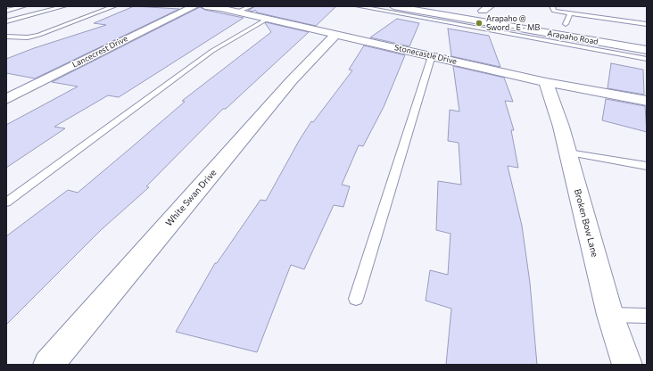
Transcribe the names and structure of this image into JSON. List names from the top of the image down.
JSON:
{
  "streets": {
    "street": [
      "Arapaho Road",
      "Lancecrest Drive",
      "Stonecastle Drive",
      "White Swan Drive",
      "Broken Bow Lane"
    ]
  },
  "crossings": [
    ["Stonecastle Drive", "White Swan Drive"],
    ["Stonecastle Drive", "Broken Bow Lane"]
  ],
  "places": ["Arapaho @ Sword - E - MB"]
}
